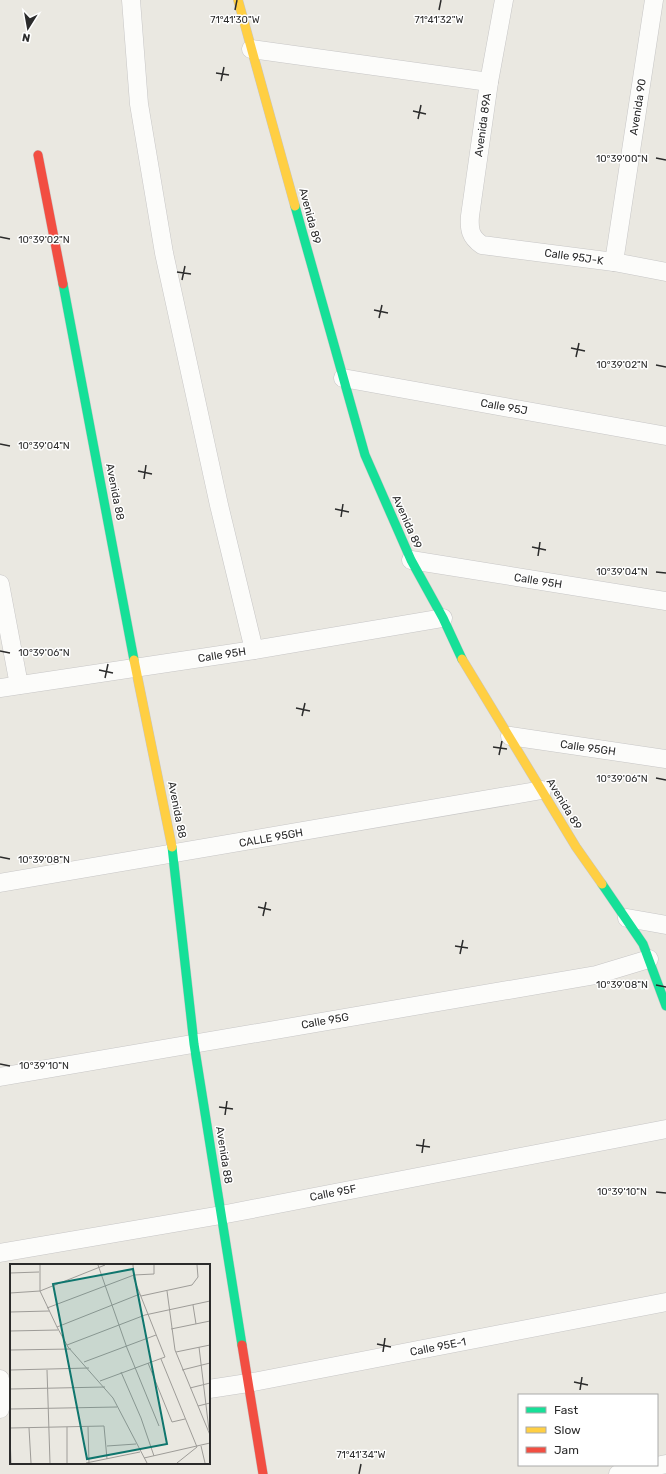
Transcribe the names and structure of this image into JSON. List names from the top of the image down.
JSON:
{
  "streets": {
    "street": [
      "Avenida 90",
      "Avenida 89A",
      "Avenida 89",
      "Calle 95J-K",
      "Calle 95J",
      "Avenida 88",
      "Calle 95H",
      "Calle 95GH",
      "CALLE 95GH",
      "Calle 95G",
      "Calle 95F",
      "Calle 95E-1"
    ]
  },
  "crossings": [
    ["Avenida 90", "Calle 95J-K"],
    ["Avenida 89A", "Calle 95J-K"],
    ["Avenida 89", "Calle 95J"],
    ["Avenida 89", "Calle 95H"],
    ["Avenida 89", "Calle 95GH"],
    ["Avenida 89", "CALLE 95GH"],
    ["Avenida 89", "Calle 95G"],
    ["Avenida 88", "Calle 95H"],
    ["Avenida 88", "CALLE 95GH"],
    ["Avenida 88", "Calle 95G"],
    ["Avenida 88", "Calle 95F"],
    ["Avenida 88", "Calle 95E-1"]
  ],
  "legend": ["Fast", "Slow", "Jam"],
  "north": "bottom",
  "coordinates": [
    "71°41'30\"W",
    "71°41'32\"W",
    "10°39'00\"N",
    "10°39'02\"N",
    "10°39'04\"N",
    "10°39'06\"N",
    "10°39'08\"N",
    "10°39'10\"N",
    "71°41'34\"W"
  ]
}
